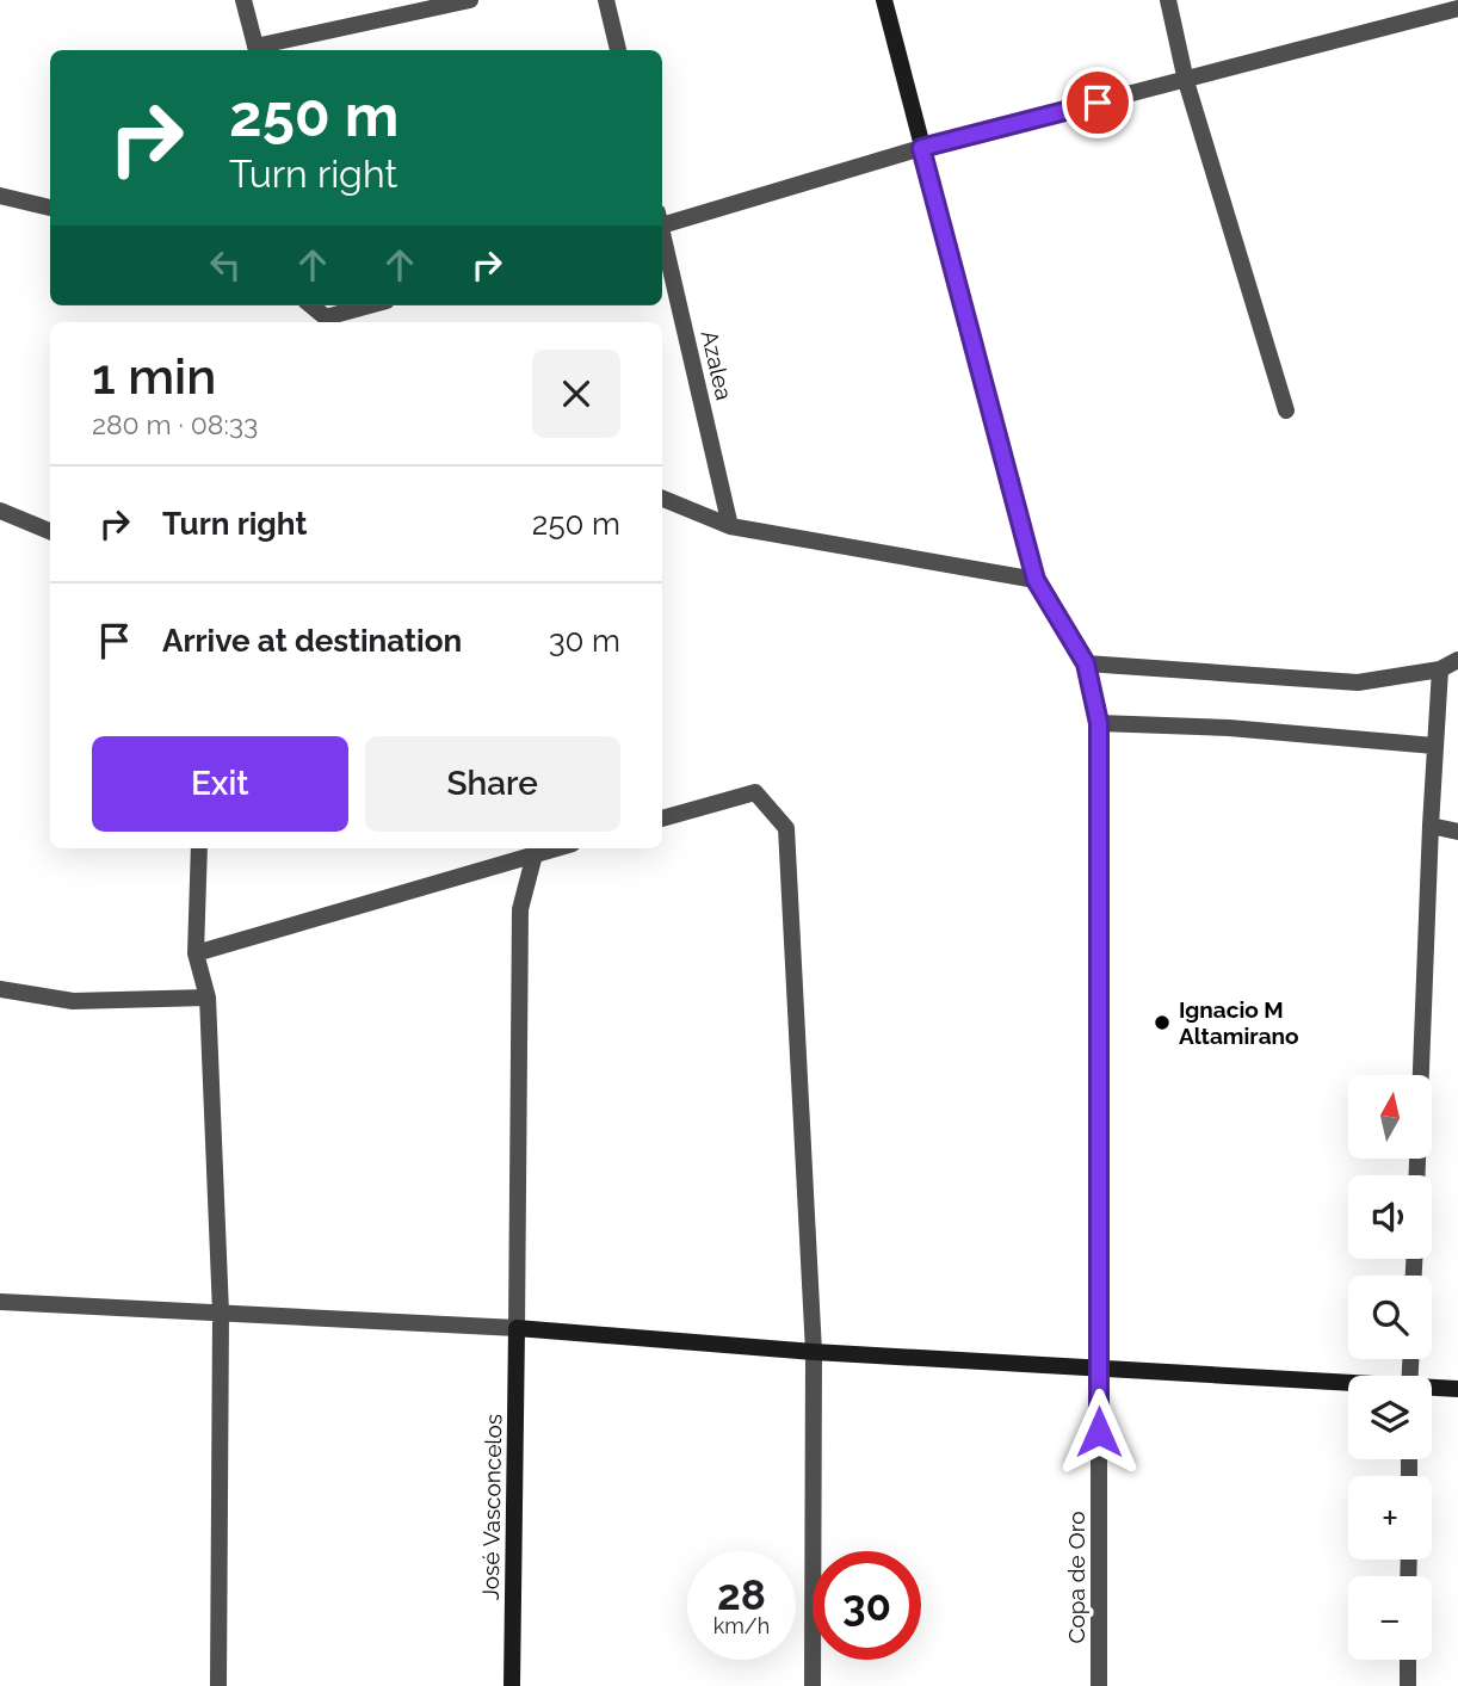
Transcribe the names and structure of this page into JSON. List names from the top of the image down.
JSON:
{
  "streets": {
    "street": ["Azalea", "José Vasconcelos", "Copa de Oro"]
  },
  "places": ["Ignacio M Altamirano"],
  "north": "top",
  "page": {
    "turn": ["250 m", "Turn right"],
    "heading": ["1 min", "280 m · 08:33"],
    "list": [
      {
        "name": "Turn right",
        "value": "250 m"
      },
      {
        "name": "Arrive at destination",
        "value": "30 m"
      }
    ],
    "buttons": ["Exit", "Share"],
    "map_buttons": ["+", "−"],
    "speed": "28 km/h",
    "limit": "30"
  }
}
